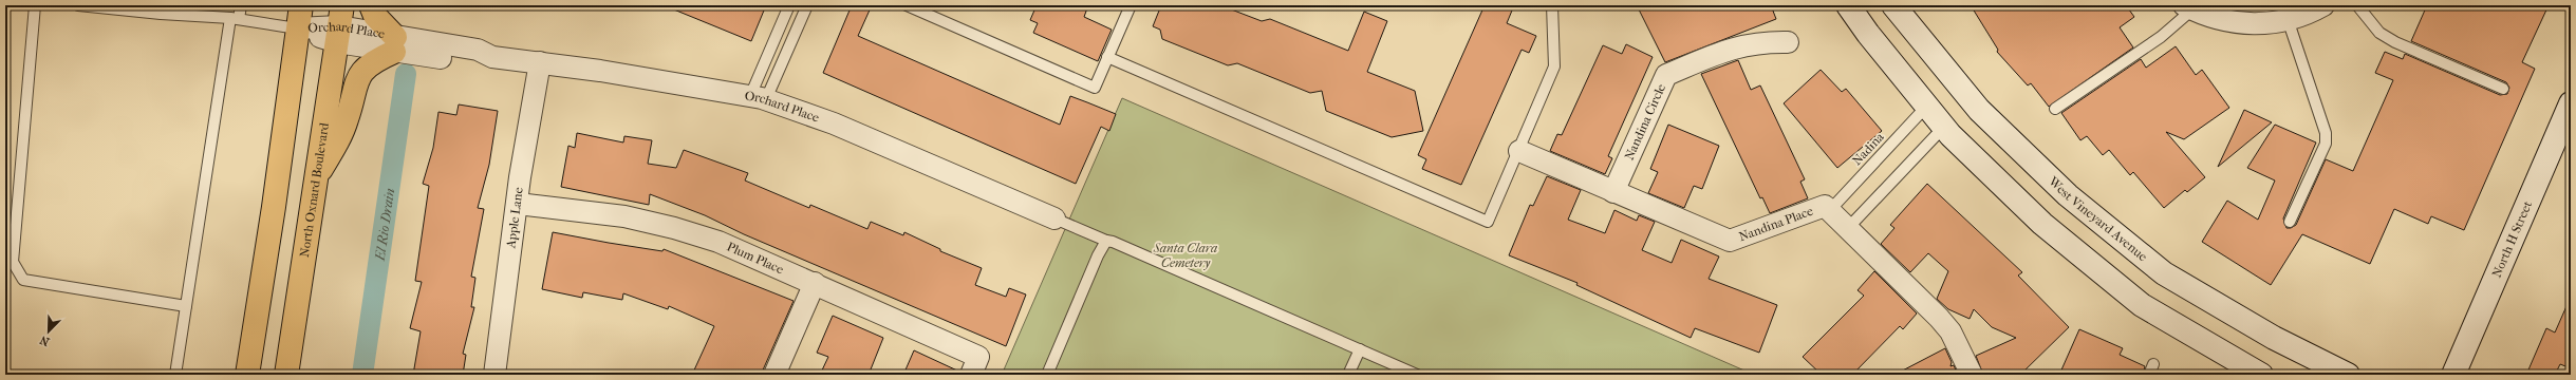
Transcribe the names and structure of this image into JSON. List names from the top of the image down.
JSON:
{
  "streets": {
    "main road": ["North Oxnard Boulevard", "West Vineyard Avenue", "North H Street"],
    "street": [
      "Orchard Place",
      "Nandina Circle",
      "Apple Lane",
      "Nandina Place",
      "Plum Place"
    ],
    "lane": ["Nadina"]
  },
  "crossings": [
    ["Orchard Place", "North Oxnard Boulevard"],
    ["Orchard Place", "Apple Lane"],
    ["Nandina Circle", "Nandina Place"],
    ["Nadina", "Nandina Place"],
    ["Apple Lane", "Plum Place"]
  ],
  "water": ["El Rio Drain"],
  "parks": ["Santa Clara Cemetery"],
  "north": "bottom left"
}
